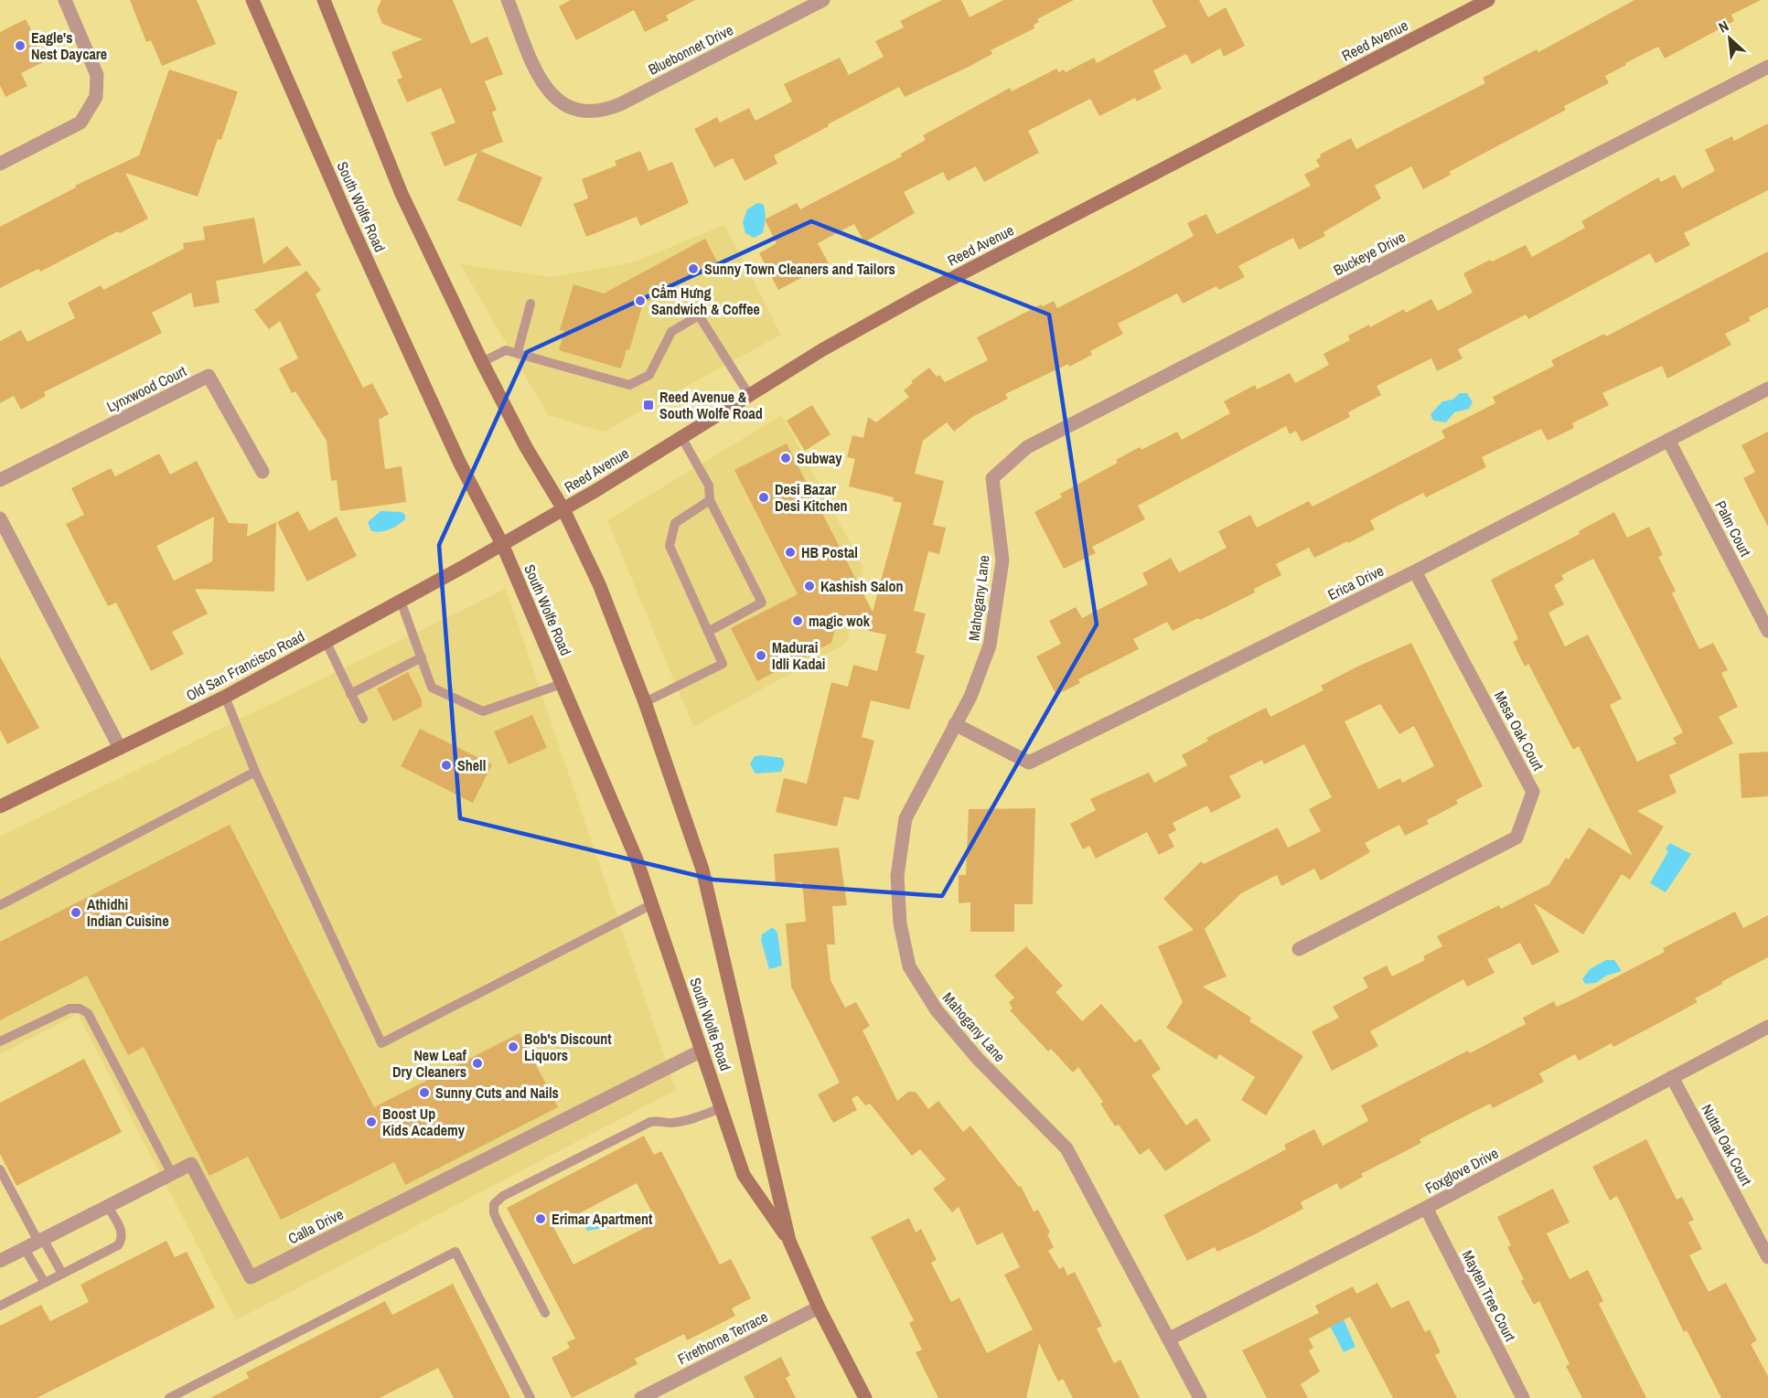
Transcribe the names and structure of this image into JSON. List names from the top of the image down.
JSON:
{
  "streets": {
    "main road": ["Reed Avenue", "South Wolfe Road", "Old San Francisco Road"],
    "street": [
      "Bluebonnet Drive",
      "Buckeye Drive",
      "Lynxwood Court",
      "Palm Court",
      "Erica Drive",
      "Mahogany Lane",
      "Mesa Oak Court",
      "Nuttal Oak Court",
      "Foxglove Drive",
      "Calla Drive",
      "Mayten Tree Court",
      "Firethorne Terrace"
    ]
  },
  "crossings": [
    ["Reed Avenue", "South Wolfe Road"],
    ["Reed Avenue", "Old San Francisco Road"],
    ["South Wolfe Road", "Old San Francisco Road"],
    ["South Wolfe Road", "Calla Drive"],
    ["South Wolfe Road", "Firethorne Terrace"],
    ["Buckeye Drive", "Mahogany Lane"],
    ["Palm Court", "Erica Drive"],
    ["Erica Drive", "Mahogany Lane"],
    ["Erica Drive", "Mesa Oak Court"],
    ["Mahogany Lane", "Foxglove Drive"],
    ["Nuttal Oak Court", "Foxglove Drive"],
    ["Foxglove Drive", "Mayten Tree Court"]
  ],
  "places": {
    "other": [
      "Eagle's Nest Daycare",
      "Sunny Town Cleaners and Tailors",
      "Cẩm Hưng Sandwich & Coffee",
      "Subway",
      "Desi Bazar Desi Kitchen",
      "HB Postal",
      "Kashish Salon",
      "magic wok",
      "Madurai Idli Kadai",
      "Shell",
      "Athidhi Indian Cuisine",
      "Bob's Discount Liquors",
      "New Leaf Dry Cleaners",
      "Sunny Cuts and Nails",
      "Boost Up Kids Academy",
      "Erimar Apartment"
    ],
    "transit": ["Reed Avenue & South Wolfe Road"]
  },
  "north": "top left"
}
